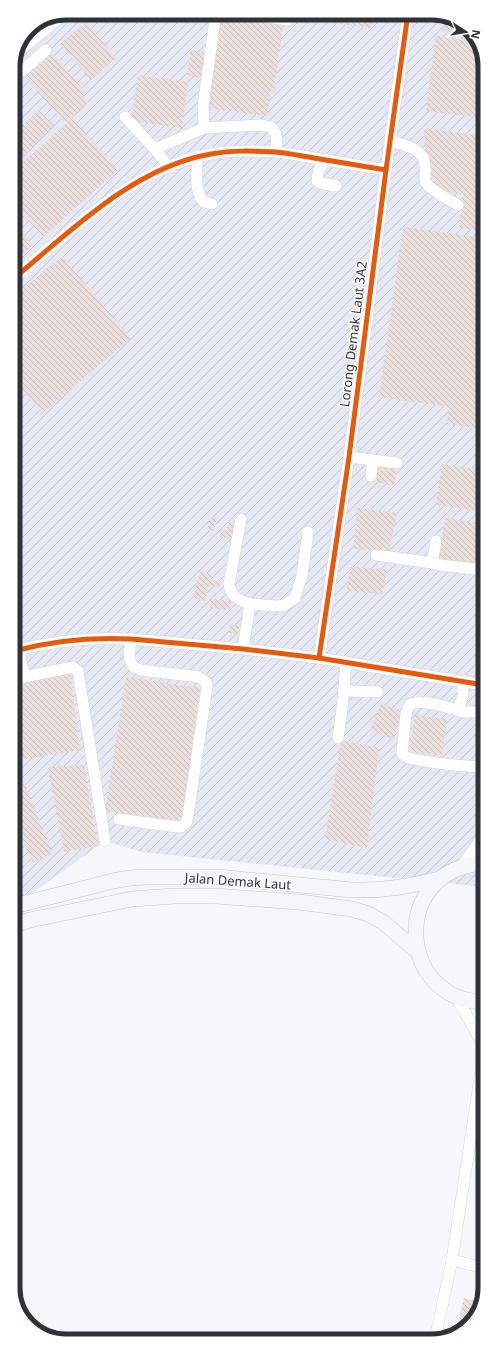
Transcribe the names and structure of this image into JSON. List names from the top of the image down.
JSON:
{
  "streets": {
    "main road": ["Jalan Demak Laut"],
    "street": ["Lorong Demak Laut 3A2"]
  },
  "north": "right"
}
